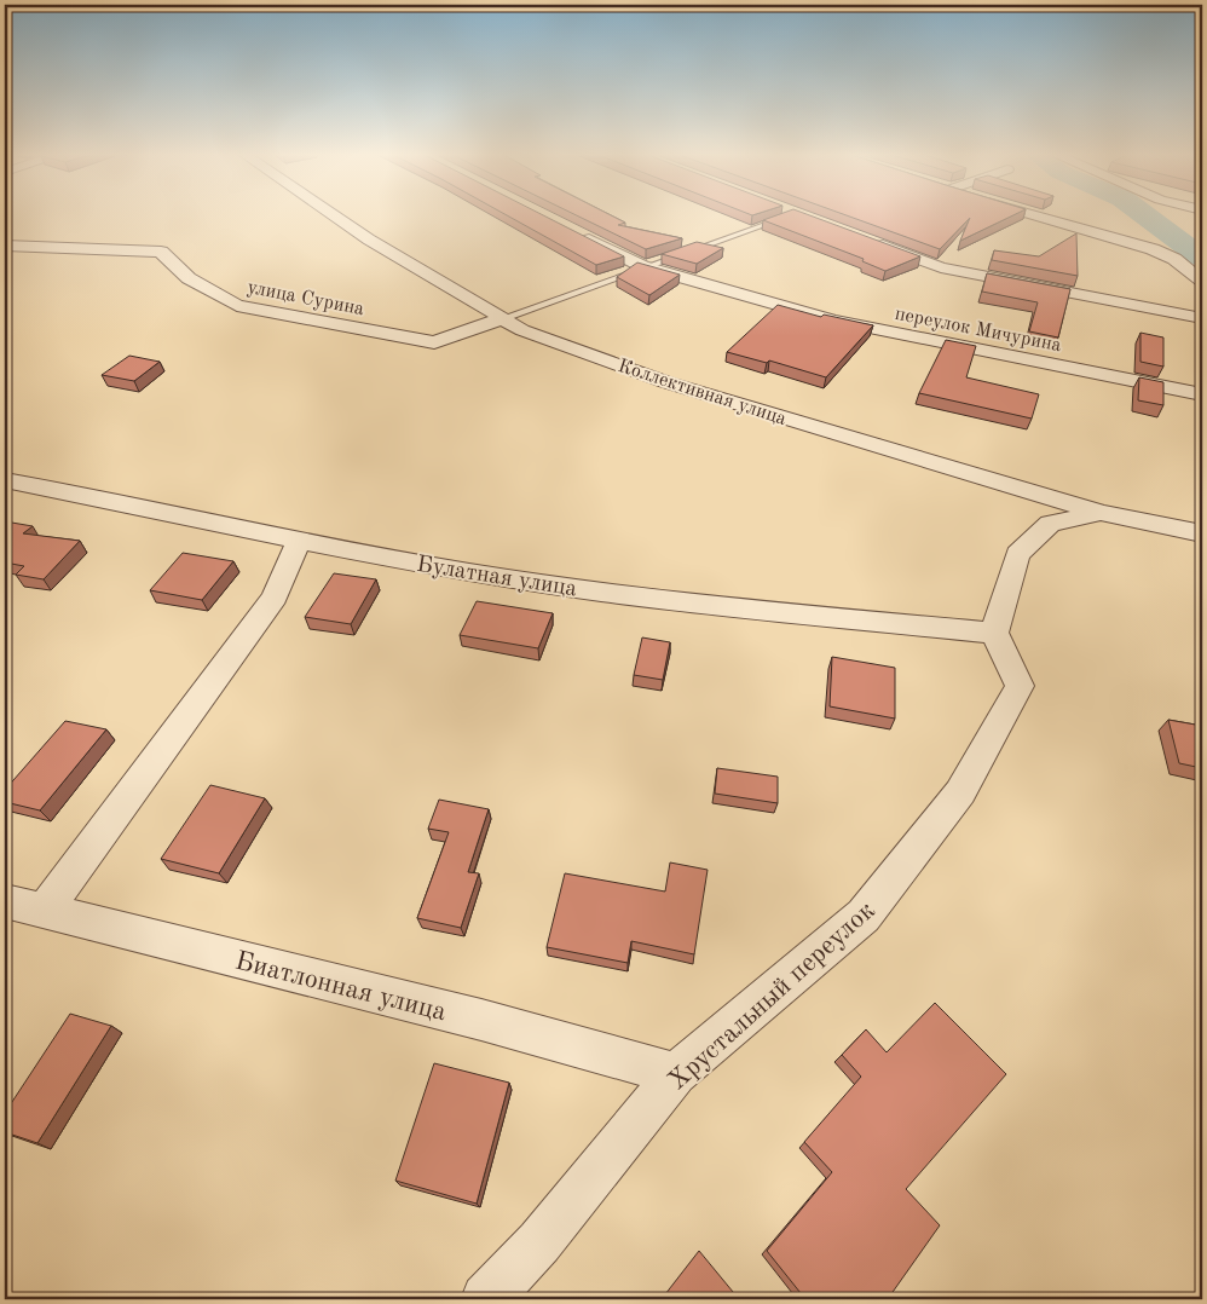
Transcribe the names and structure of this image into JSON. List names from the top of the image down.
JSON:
{
  "streets": {
    "street": [
      "улица Сурина",
      "переулок Мичурина",
      "Коллективная улица",
      "Булатная улица",
      "Биатлонная улица",
      "Хрустальный переулок"
    ]
  },
  "crossings": [
    ["улица Сурина", "Коллективная улица"],
    ["Булатная улица", "Хрустальный переулок"],
    ["Биатлонная улица", "Хрустальный переулок"]
  ]
}
